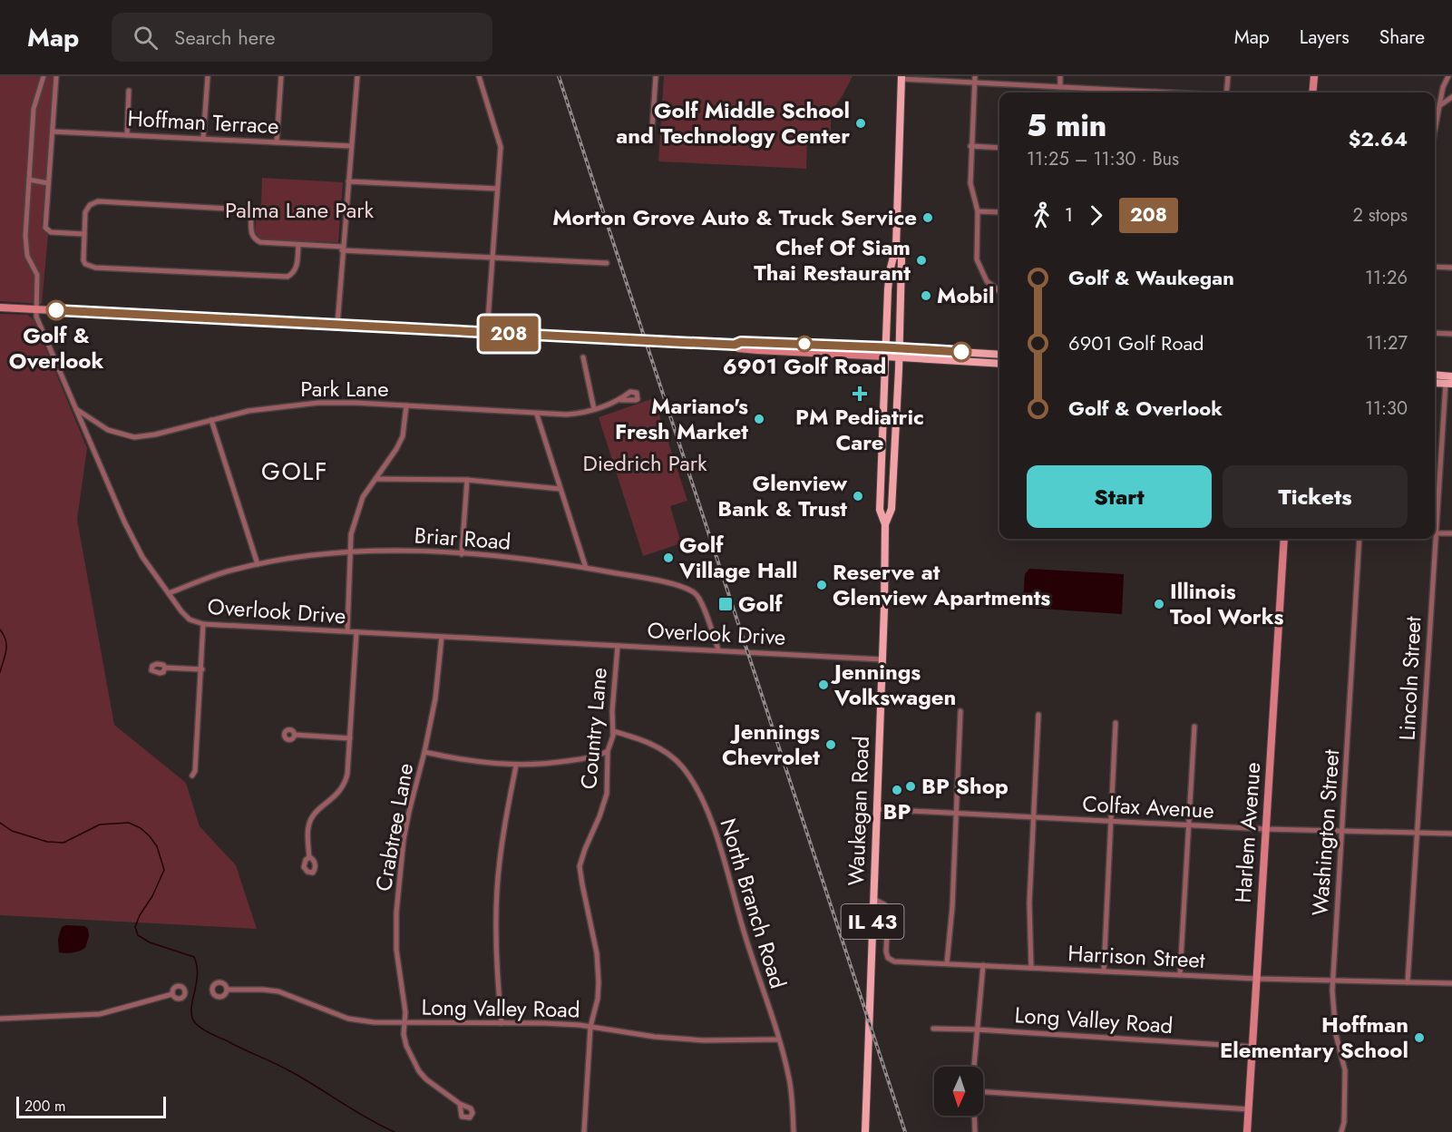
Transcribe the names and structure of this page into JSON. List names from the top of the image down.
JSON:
{
  "streets": {
    "main road": ["Waukegan Road", "Harlem Avenue", "IL 43"],
    "street": [
      "Hoffman Terrace",
      "Park Lane",
      "Briar Road",
      "Overlook Drive",
      "Lincoln Street",
      "Country Lane",
      "Colfax Avenue",
      "Crabtree Lane",
      "Washington Street",
      "North Branch Road",
      "Harrison Street",
      "Long Valley Road"
    ]
  },
  "crossings": [
    ["Park Lane", "Overlook Drive"],
    ["Briar Road", "Overlook Drive"],
    ["Overlook Drive", "Country Lane"],
    ["Overlook Drive", "Waukegan Road"],
    ["Overlook Drive", "Crabtree Lane"],
    ["Lincoln Street", "Colfax Avenue"],
    ["Lincoln Street", "Harrison Street"],
    ["Country Lane", "North Branch Road"],
    ["Country Lane", "Long Valley Road"],
    ["Colfax Avenue", "Waukegan Road"],
    ["Colfax Avenue", "Harlem Avenue"],
    ["Colfax Avenue", "Washington Street"],
    ["Waukegan Road", "IL 43"],
    ["Waukegan Road", "Harrison Street"],
    ["Crabtree Lane", "Long Valley Road"],
    ["Harlem Avenue", "Harrison Street"],
    ["Harlem Avenue", "Long Valley Road"],
    ["Washington Street", "Harrison Street"],
    ["North Branch Road", "Long Valley Road"]
  ],
  "districts": ["GOLF"],
  "parks": ["Palma Lane Park", "Diedrich Park"],
  "places": {
    "other": [
      "Golf Middle School and Technology Center",
      "Morton Grove Auto & Truck Service",
      "Chef Of Siam Thai Restaurant",
      "Mobil",
      "Golf & Overlook",
      "6901 Golf Road",
      "Mariano's Fresh Market",
      "Glenview Bank & Trust",
      "Golf Village Hall",
      "Reserve at Glenview Apartments",
      "Illinois Tool Works",
      "Jennings Volkswagen",
      "Jennings Chevrolet",
      "BP Shop",
      "BP",
      "Hoffman Elementary School"
    ],
    "health": ["PM Pediatric Care"],
    "transit": ["Golf"]
  },
  "lines": ["bus line 208"],
  "scale_bar": "200 m",
  "north": "bottom",
  "page": {
    "header": "Map",
    "search": "Search here",
    "nav": ["Map", "Layers", "Share"],
    "on_map": "208",
    "heading": ["5 min", "11:25 – 11:30 · Bus", "$2.64"],
    "legs": ["1", "208", "2 stops"],
    "list": [
      {
        "name": "Golf & Waukegan",
        "value": "11:26"
      },
      {
        "name": "6901 Golf Road",
        "value": "11:27"
      },
      {
        "name": "Golf & Overlook",
        "value": "11:30"
      }
    ],
    "buttons": ["Start", "Tickets"],
    "scale": "200 m"
  }
}
